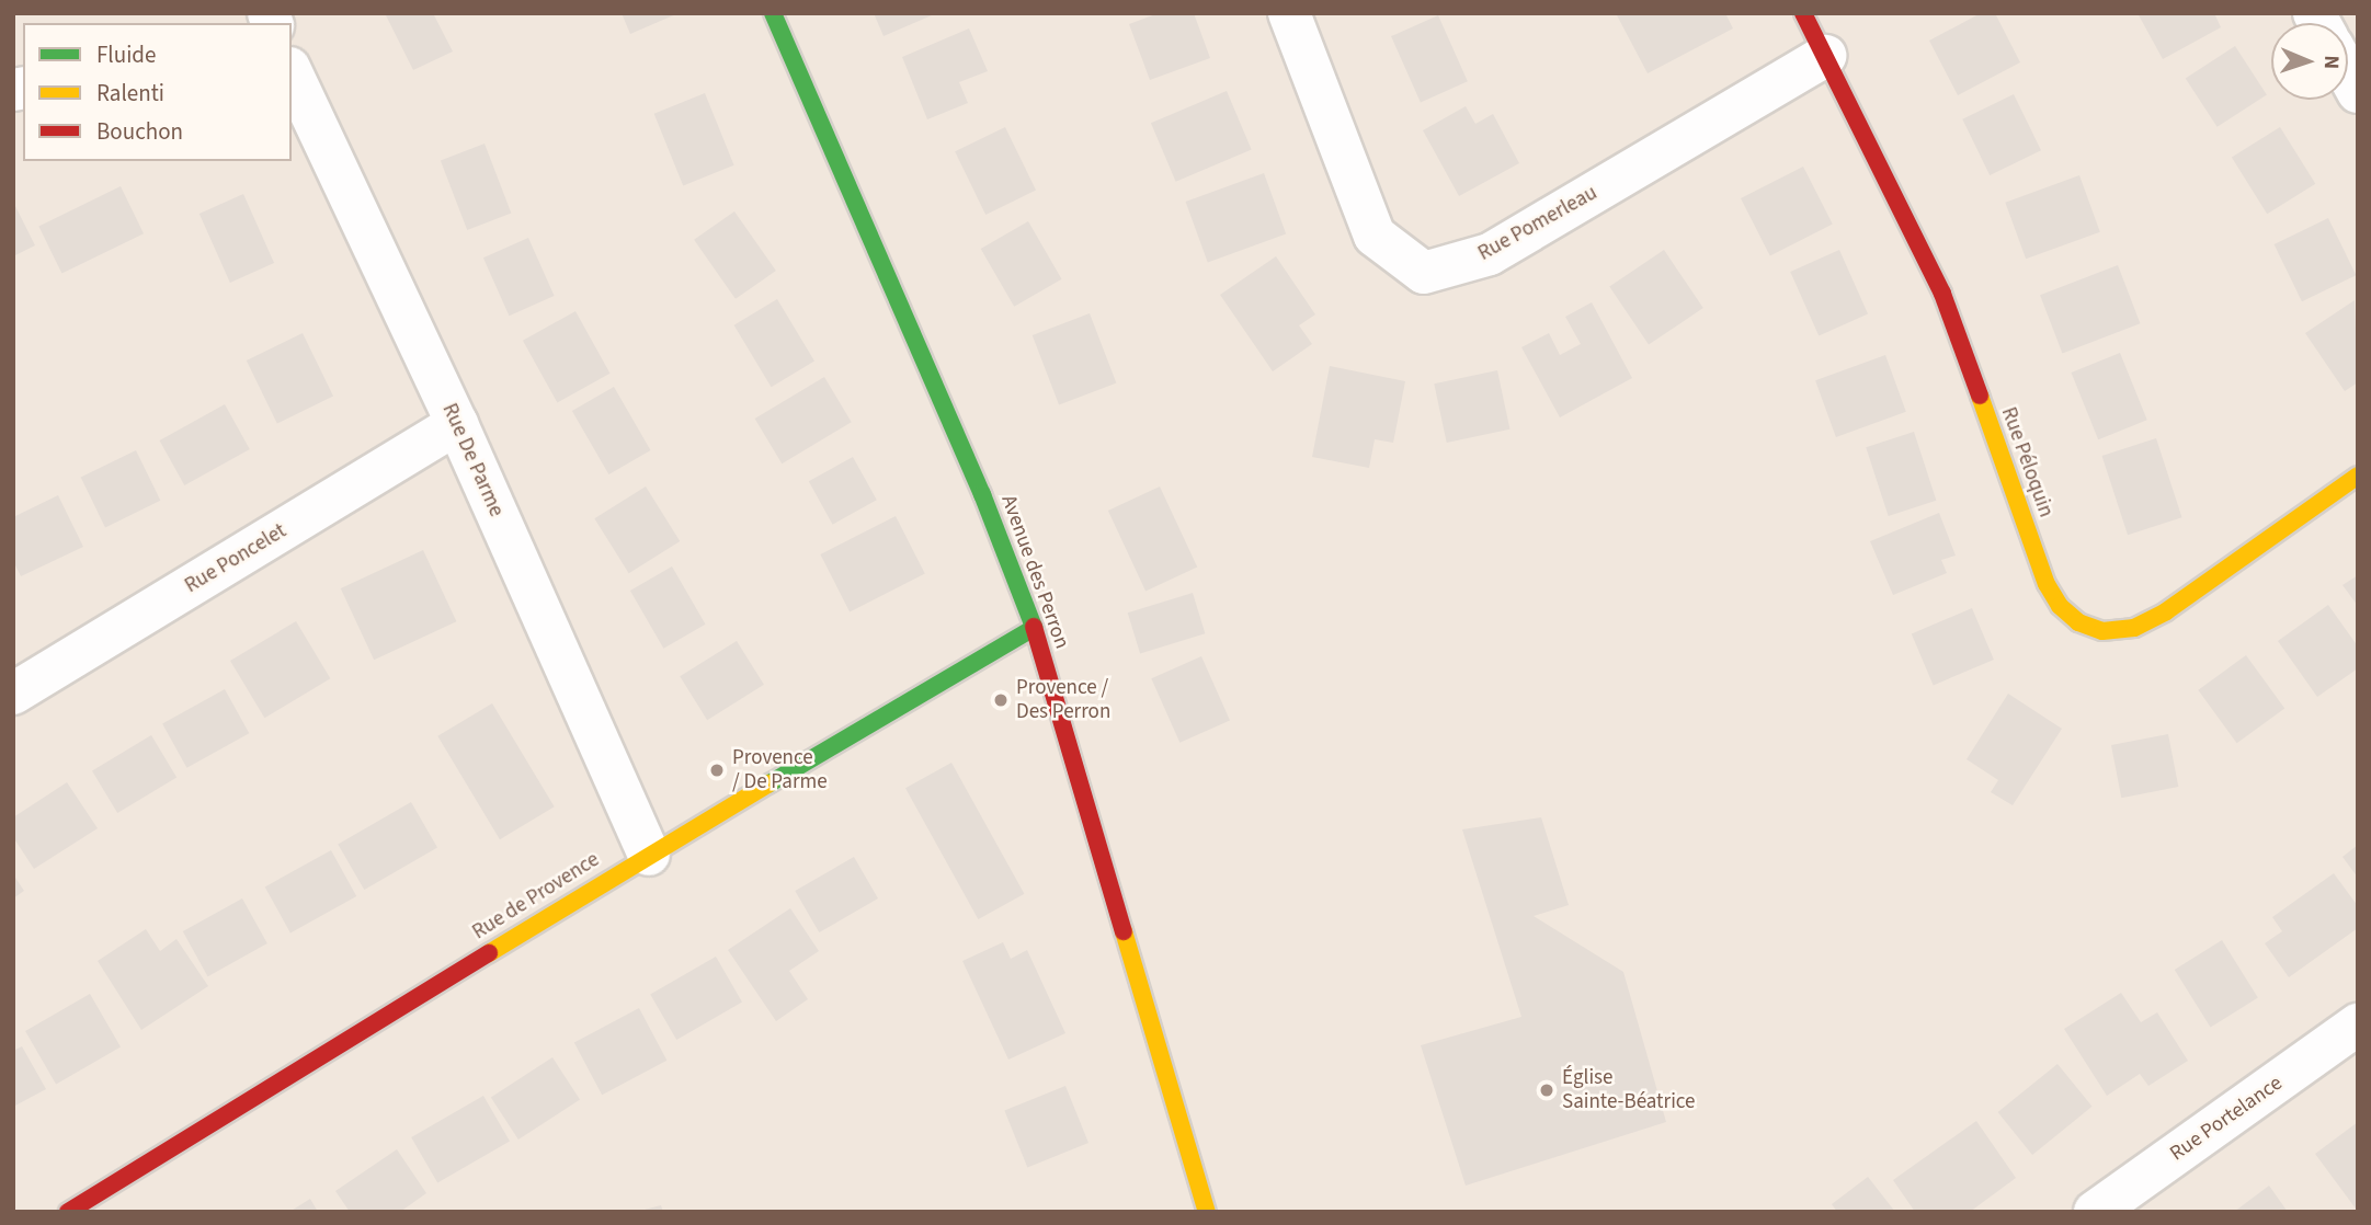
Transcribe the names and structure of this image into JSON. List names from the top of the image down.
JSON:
{
  "streets": {
    "street": [
      "Rue Pomerleau",
      "Rue De Parme",
      "Rue Péloquin",
      "Rue Poncelet",
      "Avenue des Perron",
      "Rue de Provence",
      "Rue Portelance"
    ]
  },
  "crossings": [
    ["Rue Pomerleau", "Rue Péloquin"],
    ["Rue De Parme", "Rue Poncelet"],
    ["Rue De Parme", "Rue de Provence"],
    ["Avenue des Perron", "Rue de Provence"]
  ],
  "places": ["Provence / Des Perron", "Provence / De Parme", "Église Sainte-Béatrice"],
  "legend": ["Fluide", "Ralenti", "Bouchon"],
  "north": "right"
}
